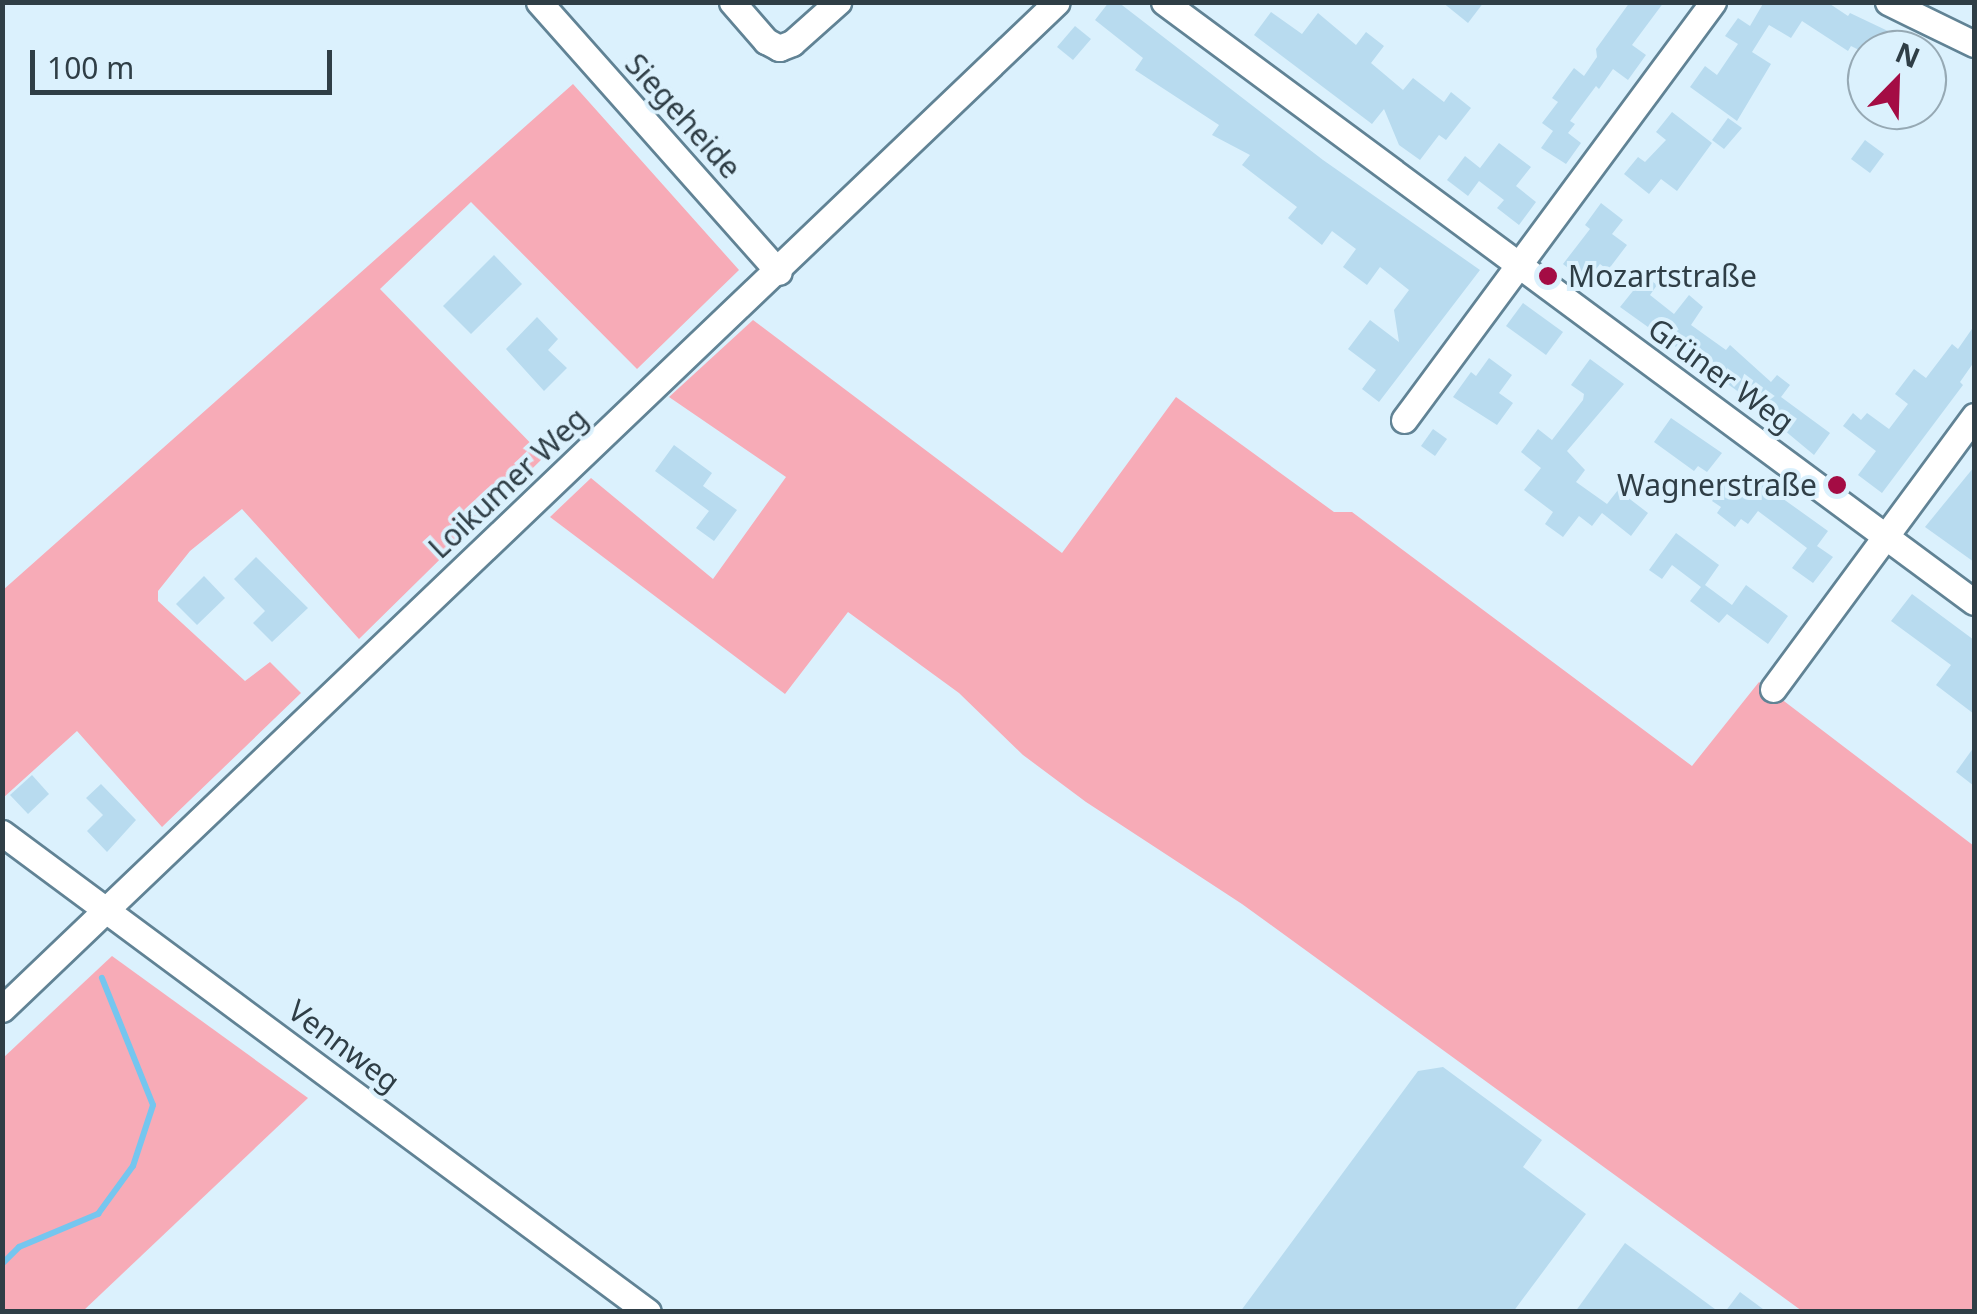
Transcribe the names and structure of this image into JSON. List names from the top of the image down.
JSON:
{
  "streets": {
    "street": [
      "Siegeheide",
      "Grüner Weg",
      "Loikumer Weg",
      "Vennweg"
    ]
  },
  "crossings": [
    ["Siegeheide", "Loikumer Weg"],
    ["Loikumer Weg", "Vennweg"]
  ],
  "places": ["Mozartstraße", "Wagnerstraße"],
  "scale_bar": "100 m",
  "north": "top right"
}
